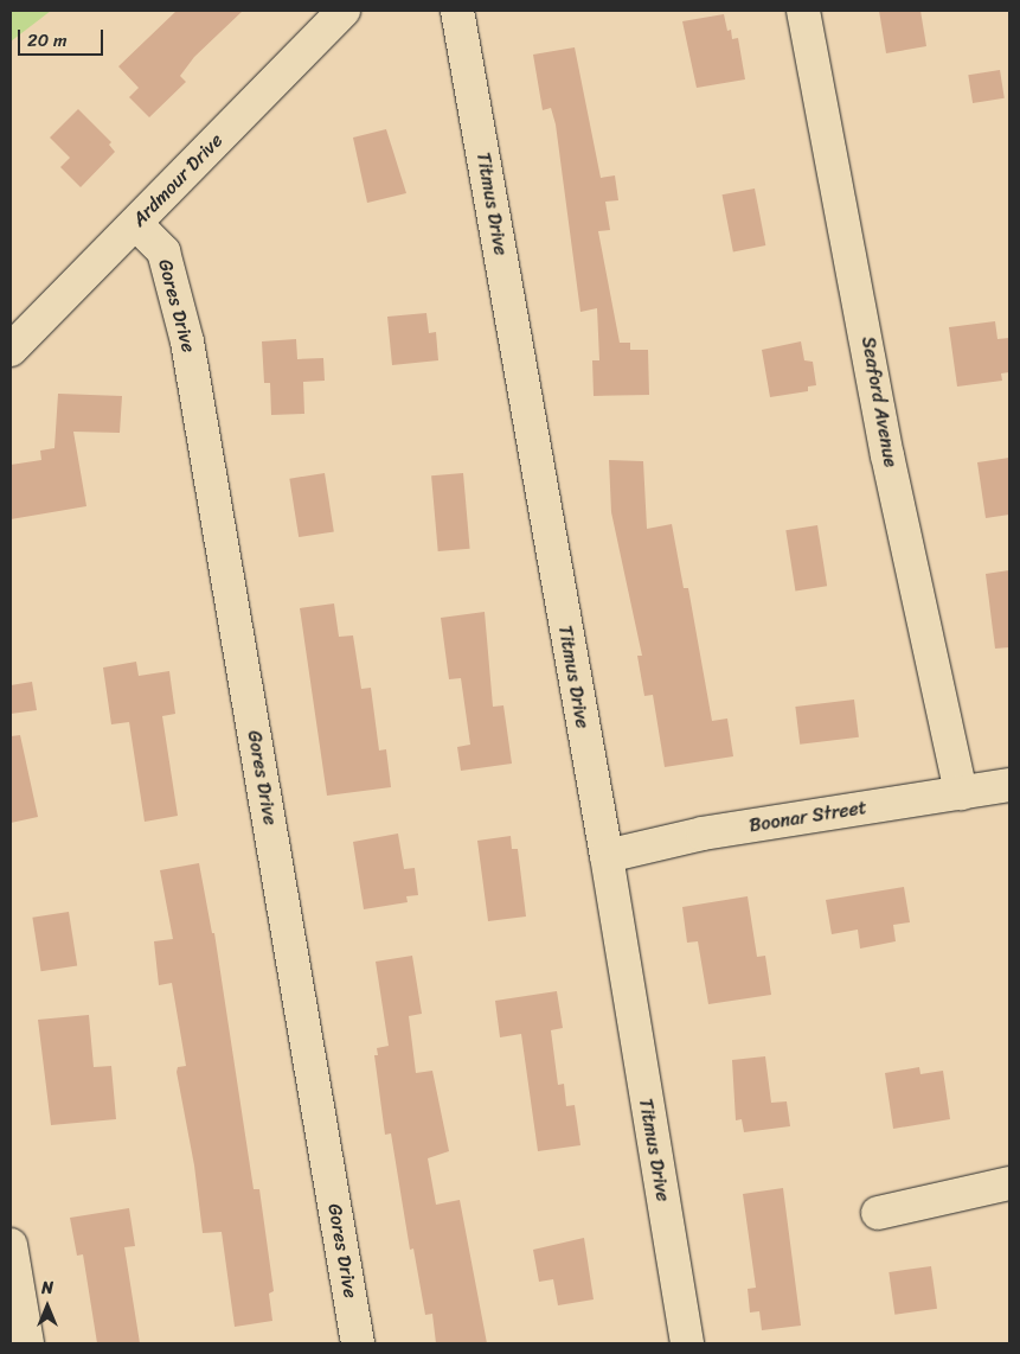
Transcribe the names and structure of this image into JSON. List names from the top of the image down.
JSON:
{
  "streets": {
    "street": [
      "Ardmour Drive",
      "Titmus Drive",
      "Gores Drive",
      "Seaford Avenue",
      "Boonar Street"
    ]
  },
  "crossings": [
    ["Ardmour Drive", "Gores Drive"],
    ["Titmus Drive", "Boonar Street"],
    ["Seaford Avenue", "Boonar Street"]
  ],
  "scale_bar": "20 m",
  "north": "top"
}
